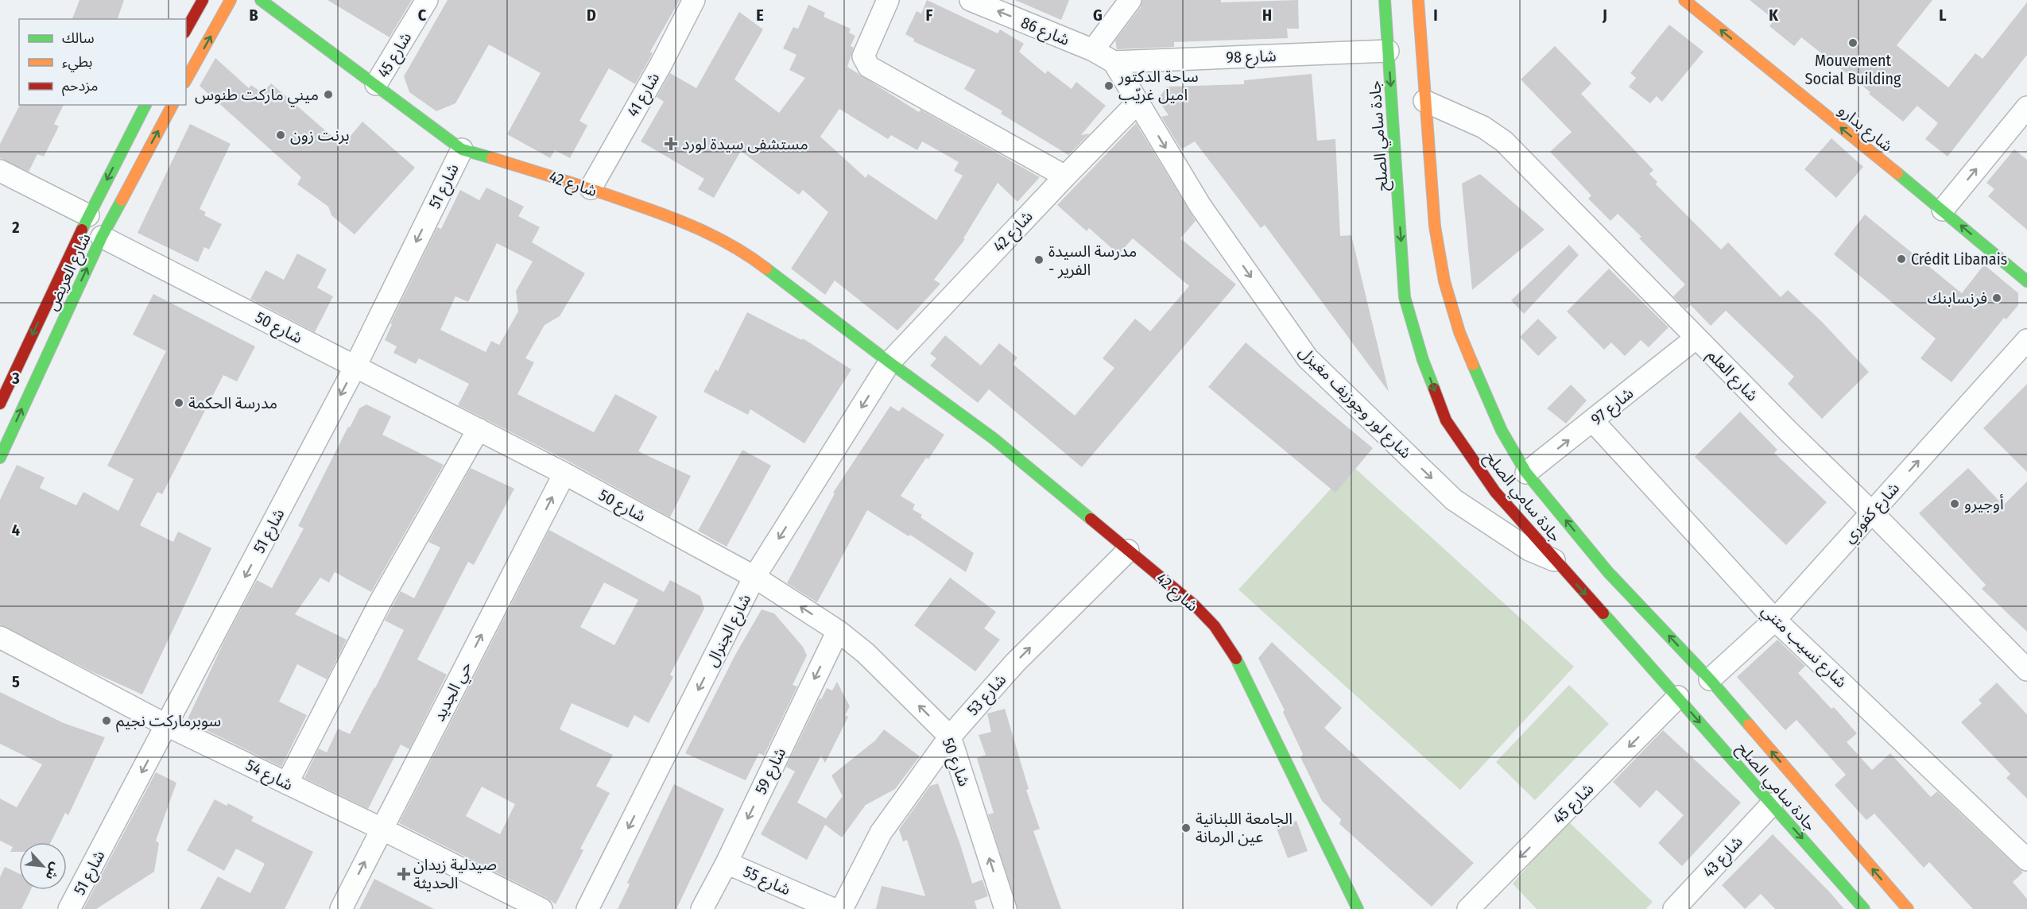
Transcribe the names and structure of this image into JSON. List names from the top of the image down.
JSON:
{
  "streets": {
    "main road": [
      "شارع بدارو",
      "جادة سامي الصلح",
      "شارع 42",
      "شارع العريض"
    ],
    "street": [
      "شارع 86",
      "شارع 45",
      "شارع 98",
      "شارع 41",
      "شارع 51",
      "شارع 50",
      "شارع العلم",
      "شارع لور وجوزيف مغيزل",
      "شارع 97",
      "شارع كفوري",
      "شارع الجنرال",
      "شارع نسيب متني",
      "حي الجديد",
      "شارع 53",
      "شارع 59",
      "شارع 54",
      "شارع 43",
      "شارع 55"
    ]
  },
  "crossings": [
    ["شارع 86", "شارع 98"],
    ["شارع 86", "شارع لور وجوزيف مغيزل"],
    ["شارع 45", "جادة سامي الصلح"],
    ["شارع 45", "شارع 42"],
    ["شارع 98", "جادة سامي الصلح"],
    ["شارع 98", "شارع لور وجوزيف مغيزل"],
    ["شارع 41", "شارع 42"],
    ["جادة سامي الصلح", "شارع العلم"],
    ["جادة سامي الصلح", "شارع لور وجوزيف مغيزل"],
    ["جادة سامي الصلح", "شارع 97"],
    ["جادة سامي الصلح", "شارع كفوري"],
    ["جادة سامي الصلح", "شارع 43"],
    ["شارع 42", "شارع 51"],
    ["شارع 42", "شارع لور وجوزيف مغيزل"],
    ["شارع 42", "شارع الجنرال"],
    ["شارع 42", "شارع 53"],
    ["شارع 51", "شارع 50"],
    ["شارع 51", "شارع 54"],
    ["شارع العريض", "شارع 50"],
    ["شارع 50", "شارع الجنرال"],
    ["شارع 50", "حي الجديد"],
    ["شارع 50", "شارع 53"],
    ["شارع 50", "شارع 59"],
    ["شارع العلم", "شارع 97"],
    ["شارع العلم", "شارع كفوري"],
    ["شارع 97", "شارع نسيب متني"],
    ["شارع كفوري", "شارع نسيب متني"],
    ["حي الجديد", "شارع 54"],
    ["شارع 59", "شارع 55"]
  ],
  "one_way": [
    "شارع 86",
    "شارع 45",
    "شارع بدارو",
    "شارع 50",
    "شارع لور وجوزيف مغيزل",
    "شارع 97",
    "شارع كفوري",
    "شارع الجنرال",
    "شارع 53",
    "شارع 59"
  ],
  "places": {
    "other": [
      "Mouvement Social Building",
      "ساحة الدكتور اميل غريّب",
      "ميني ماركت طنوس",
      "برنت زون",
      "Crédit Libanais",
      "مدرسة السيدة - الفرير",
      "فرنسابنك",
      "مدرسة الحكمة",
      "أوجيرو",
      "سوبرماركت نجيم",
      "الجامعة اللبنانية عين الرمانة"
    ],
    "health": ["مستشفى سيدة لورد", "صيدلية زيدان الحديثة"]
  },
  "legend": ["سالك", "بطيء", "مزدحم"],
  "north": "bottom right",
  "grid": {
    "columns": [
      "B",
      "C",
      "D",
      "E",
      "F",
      "G",
      "H",
      "I",
      "J",
      "K",
      "L"
    ],
    "rows": [
      "2",
      "3",
      "4",
      "5"
    ]
  }
}
